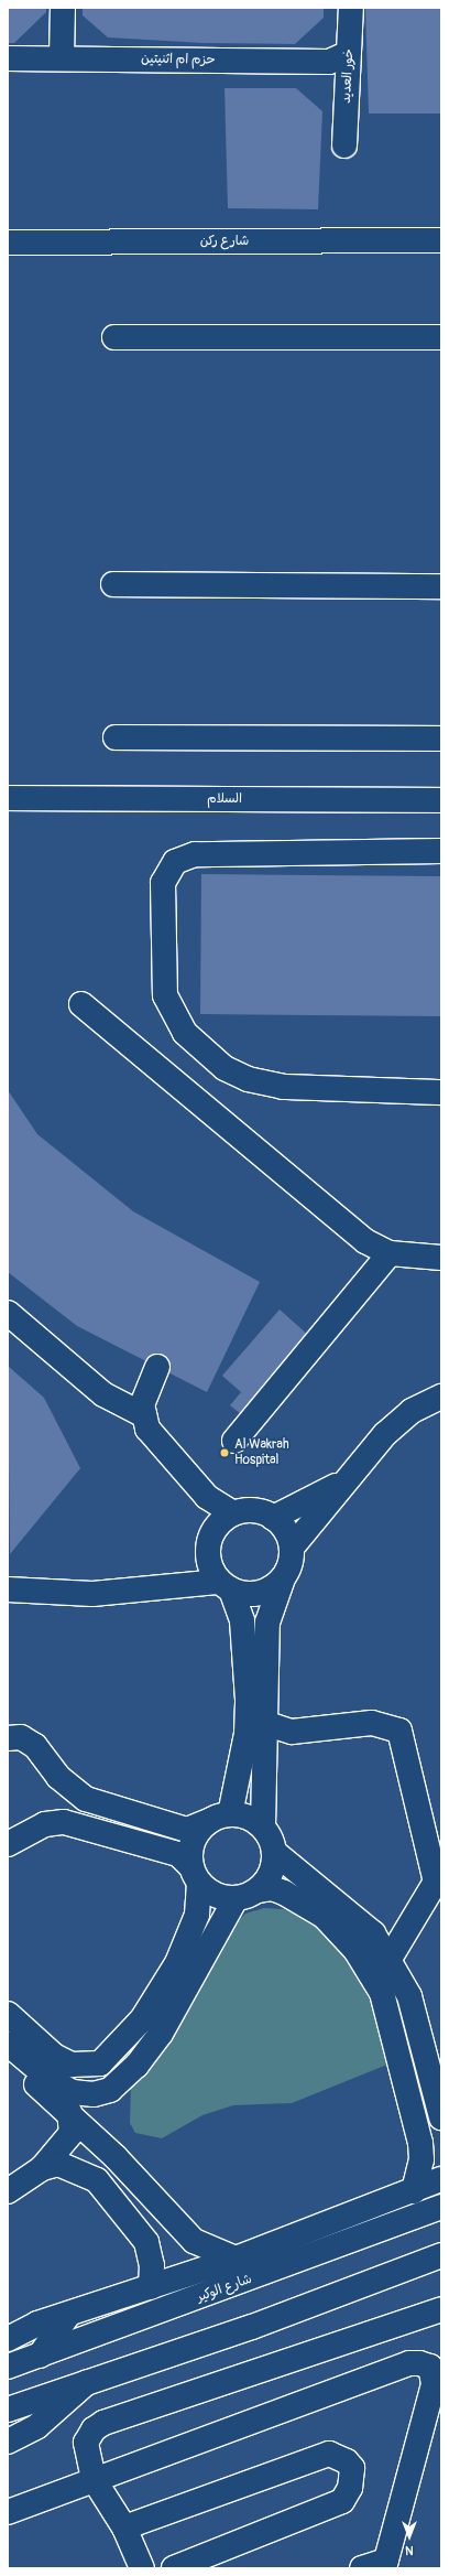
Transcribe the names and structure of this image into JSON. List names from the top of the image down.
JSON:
{
  "streets": {
    "street": [
      "حزم ام اثنيتين",
      "خور العديد",
      "شارع ركن",
      "السلام",
      "شارع الوكير"
    ]
  },
  "crossings": [
    ["حزم ام اثنيتين", "خور العديد"]
  ],
  "places": ["Al Wakrah Hospital"],
  "north": "bottom"
}
